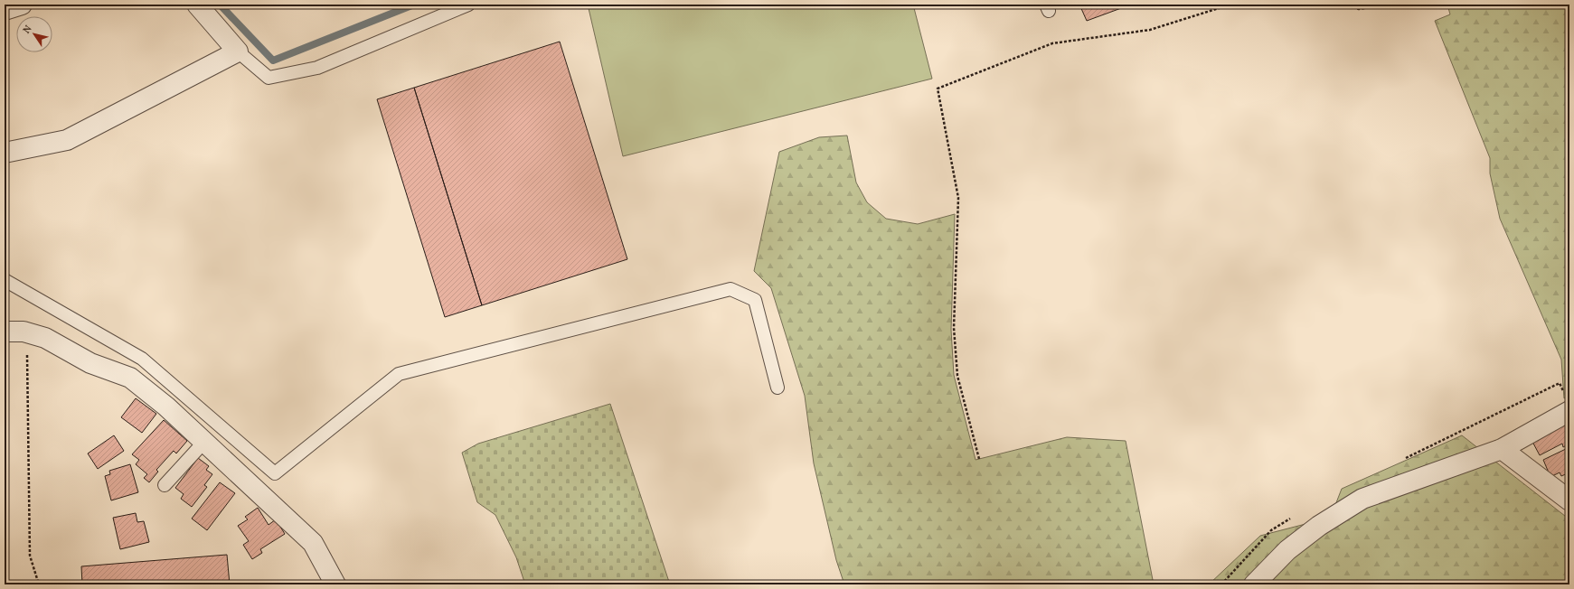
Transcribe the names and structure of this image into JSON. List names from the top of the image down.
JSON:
{
  "north": "top left"
}
